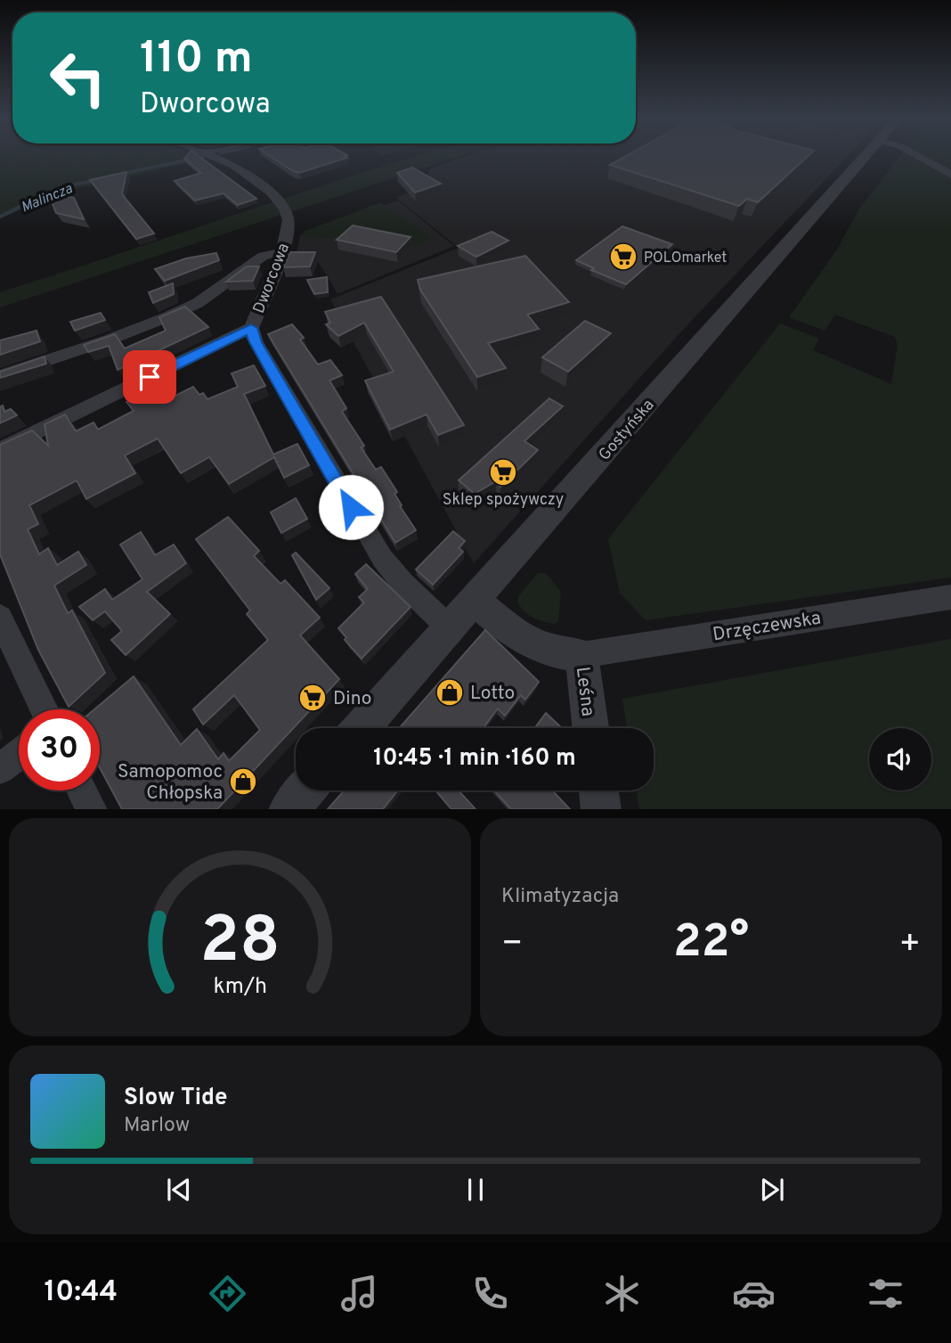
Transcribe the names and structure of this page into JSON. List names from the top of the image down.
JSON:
{
  "streets": {
    "street": [
      "Dworcowa",
      "Gostyńska",
      "Drzęczewska",
      "Leśna"
    ]
  },
  "crossings": [
    ["Gostyńska", "Leśna"],
    ["Drzęczewska", "Leśna"]
  ],
  "water": ["Malincza"],
  "places": {
    "supermarket": ["POLOmarket", "Sklep spożywczy", "Dino"],
    "shop": ["Lotto", "Samopomoc Chłopska"]
  },
  "page": {
    "turn": ["110 m", "Dworcowa"],
    "limit": "30",
    "trip": "10:45 · 1 min · 160 m",
    "tile": "Klimatyzacja",
    "heat": ["−", "22°", "+"],
    "song": ["Slow Tide", "Marlow"],
    "tabs": "10:44",
    "gauge": ["28", "km/h"]
  }
}
